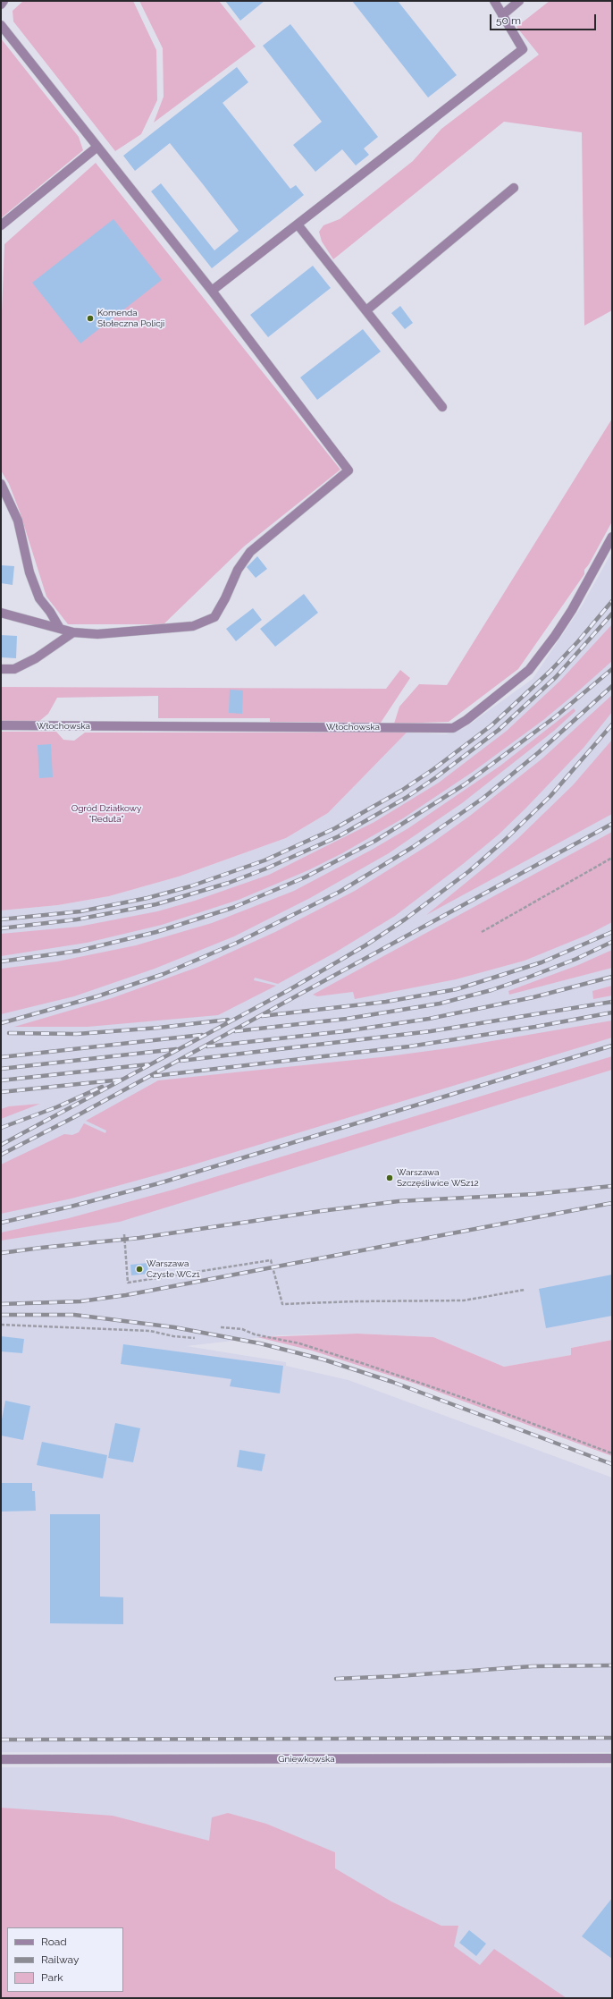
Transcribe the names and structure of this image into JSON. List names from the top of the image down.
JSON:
{
  "streets": {
    "street": ["Włochowska", "Gniewkowska"]
  },
  "parks": ["Ogród Działkowy \"Reduta\""],
  "places": ["Komenda Stołeczna Policji", "Warszawa Szczęśliwice WSz12", "Warszawa Czyste WCz1"],
  "legend": ["Road", "Railway", "Park"],
  "scale_bar": "50 m"
}
